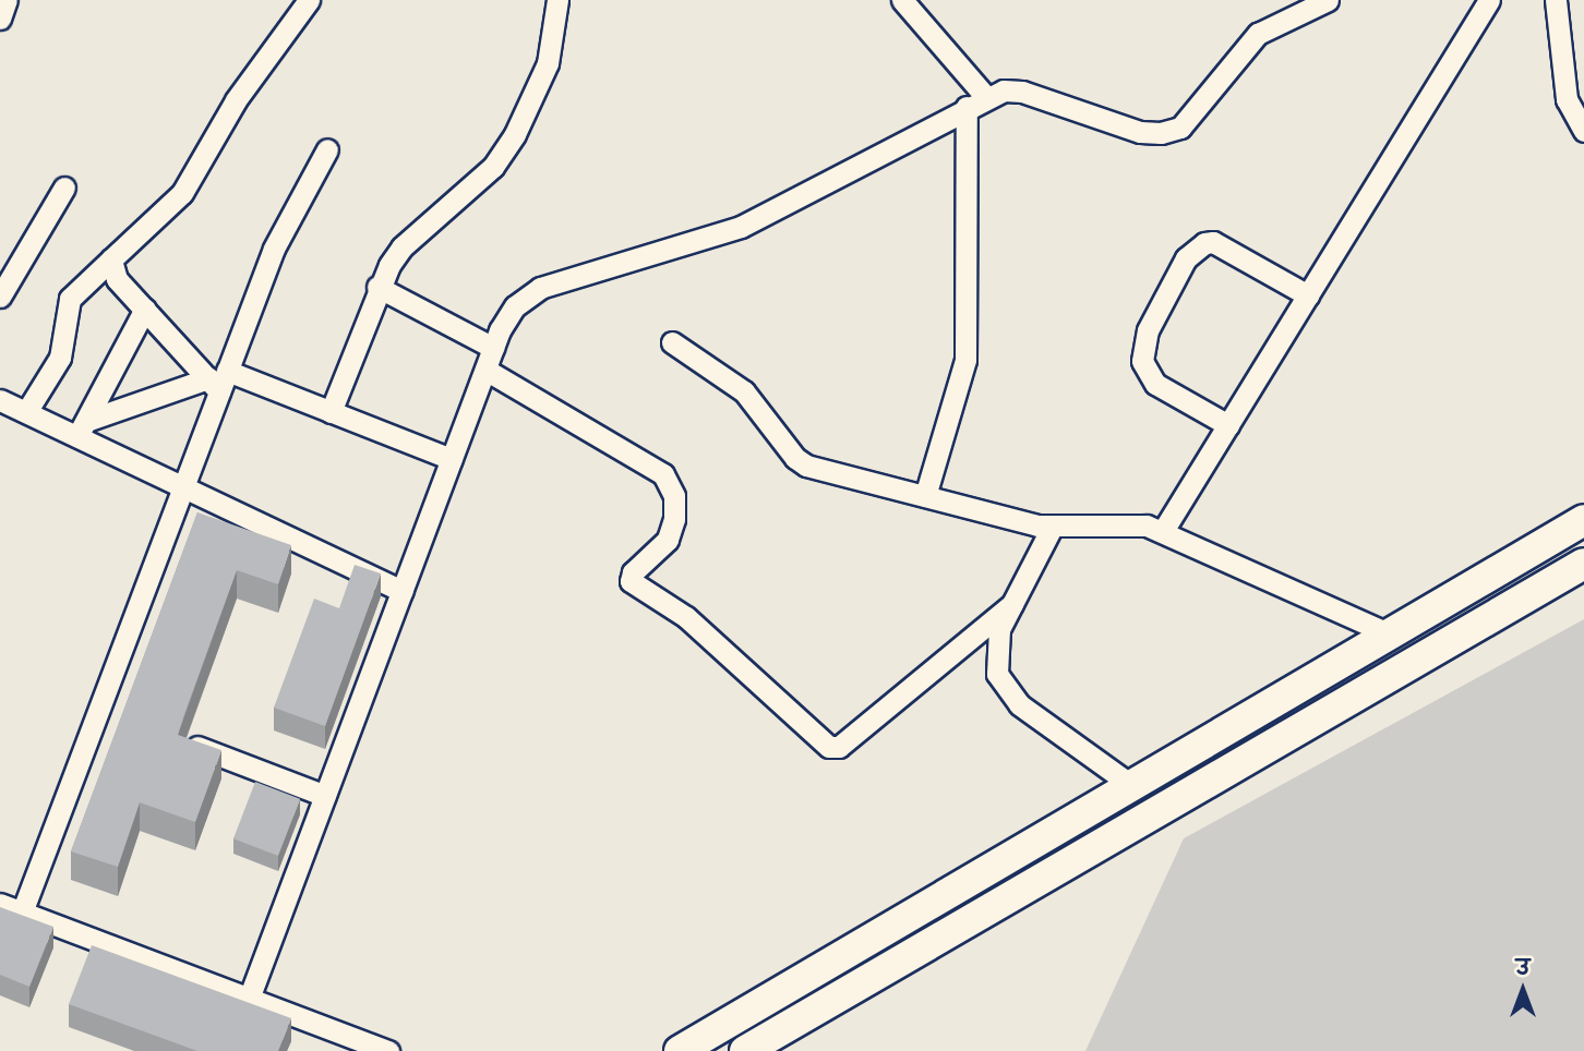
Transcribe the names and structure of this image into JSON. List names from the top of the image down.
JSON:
{
  "north": "top"
}
